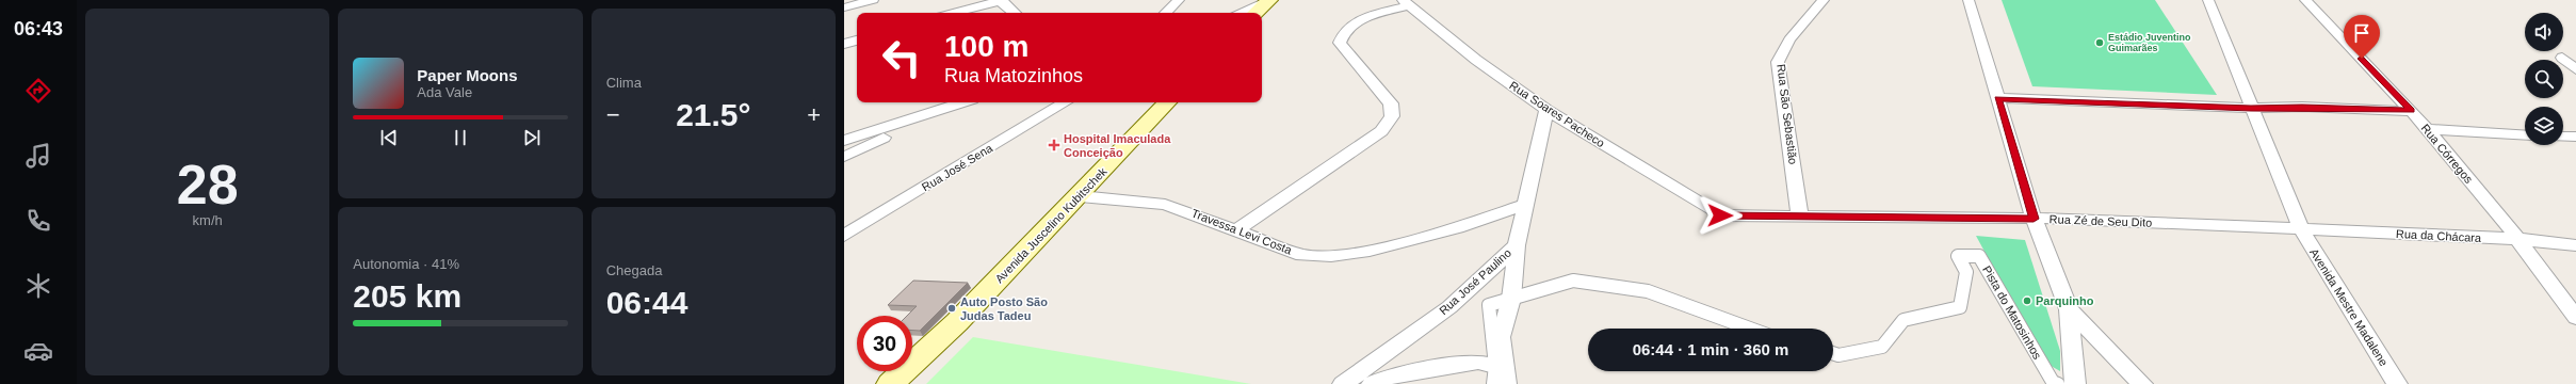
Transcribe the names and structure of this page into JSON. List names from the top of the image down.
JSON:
{
  "streets": {
    "main road": ["Avenida Juscelino Kubitschek"],
    "street": [
      "Rua Soares Pacheco",
      "Rua São Sebastião",
      "Rua Córregos",
      "Rua José Sena",
      "Rua Zé de Seu Dito",
      "Travessa Levi Costa",
      "Rua da Chácara",
      "Rua José Paulino",
      "Avenida Mestre Madalene",
      "Pista do Matosinhos"
    ]
  },
  "crossings": [
    ["Rua Soares Pacheco", "Rua Zé de Seu Dito"],
    ["Rua Soares Pacheco", "Rua José Paulino"],
    ["Rua São Sebastião", "Rua Zé de Seu Dito"],
    ["Rua Córregos", "Rua da Chácara"],
    ["Rua Zé de Seu Dito", "Rua da Chácara"],
    ["Rua Zé de Seu Dito", "Avenida Mestre Madalene"],
    ["Avenida Juscelino Kubitschek", "Travessa Levi Costa"],
    ["Travessa Levi Costa", "Rua José Paulino"],
    ["Rua da Chácara", "Avenida Mestre Madalene"]
  ],
  "places": {
    "other": ["Estádio Juventino Guimarães", "Parquinho", "Auto Posto São Judas Tadeu"],
    "health": ["Hospital Imaculada Conceição"]
  },
  "page": {
    "tabs": "06:43",
    "tile": [
      ["28", "km/h"],
      "Clima",
      ["Autonomia · 41%", "205 km"],
      ["Chegada", "06:44"]
    ],
    "turn": ["100 m", "Rua Matozinhos"],
    "song": ["Paper Moons", "Ada Vale"],
    "heat": ["−", "21.5°", "+"],
    "limit": "30",
    "trip": "06:44 · 1 min · 360 m"
  }
}
